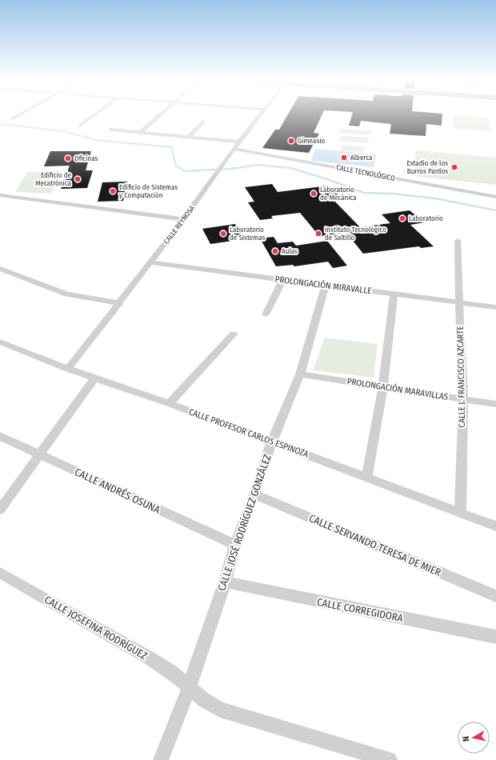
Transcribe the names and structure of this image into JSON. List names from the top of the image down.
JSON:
{
  "streets": {
    "street": [
      "CALLE TECNOLÓGICO",
      "CALLE REYNOSA",
      "PROLONGACIÓN MIRAVALLE",
      "CALLE J. FRANCISCO AZCARTE",
      "PROLONGACIÓN MARAVILLAS",
      "CALLE PROFESOR CARLOS ESPINOZA",
      "CALLE ANDRÉS OSUNA",
      "CALLE JOSÉ RODRÍGUEZ GONZÁLEZ",
      "CALLE SERVANDO TERESA DE MIER",
      "CALLE CORREGIDORA",
      "CALLE JOSEFINA RODRÍGUEZ"
    ]
  },
  "crossings": [
    ["CALLE TECNOLÓGICO", "CALLE REYNOSA"],
    ["CALLE REYNOSA", "PROLONGACIÓN MIRAVALLE"],
    ["CALLE REYNOSA", "CALLE PROFESOR CARLOS ESPINOZA"],
    ["PROLONGACIÓN MIRAVALLE", "CALLE J. FRANCISCO AZCARTE"],
    ["PROLONGACIÓN MIRAVALLE", "CALLE JOSÉ RODRÍGUEZ GONZÁLEZ"],
    ["CALLE J. FRANCISCO AZCARTE", "PROLONGACIÓN MARAVILLAS"],
    ["CALLE J. FRANCISCO AZCARTE", "CALLE PROFESOR CARLOS ESPINOZA"],
    ["PROLONGACIÓN MARAVILLAS", "CALLE JOSÉ RODRÍGUEZ GONZÁLEZ"],
    ["CALLE PROFESOR CARLOS ESPINOZA", "CALLE JOSÉ RODRÍGUEZ GONZÁLEZ"],
    ["CALLE ANDRÉS OSUNA", "CALLE JOSÉ RODRÍGUEZ GONZÁLEZ"],
    ["CALLE JOSÉ RODRÍGUEZ GONZÁLEZ", "CALLE SERVANDO TERESA DE MIER"],
    ["CALLE JOSÉ RODRÍGUEZ GONZÁLEZ", "CALLE CORREGIDORA"],
    ["CALLE JOSÉ RODRÍGUEZ GONZÁLEZ", "CALLE JOSEFINA RODRÍGUEZ"]
  ],
  "places": [
    "Gimnasio",
    "Alberca",
    "Oficinas",
    "Estadio de los Burros Pardos",
    "Edificio de Mecatrónica",
    "Edificio de Sistemas y Computación",
    "Laboratorio de Mecánica",
    "Laboratorio",
    "Laboratorio de Sistemas",
    "Instituto Tecnológico de Saltillo",
    "Aulas"
  ],
  "north": "left"
}
